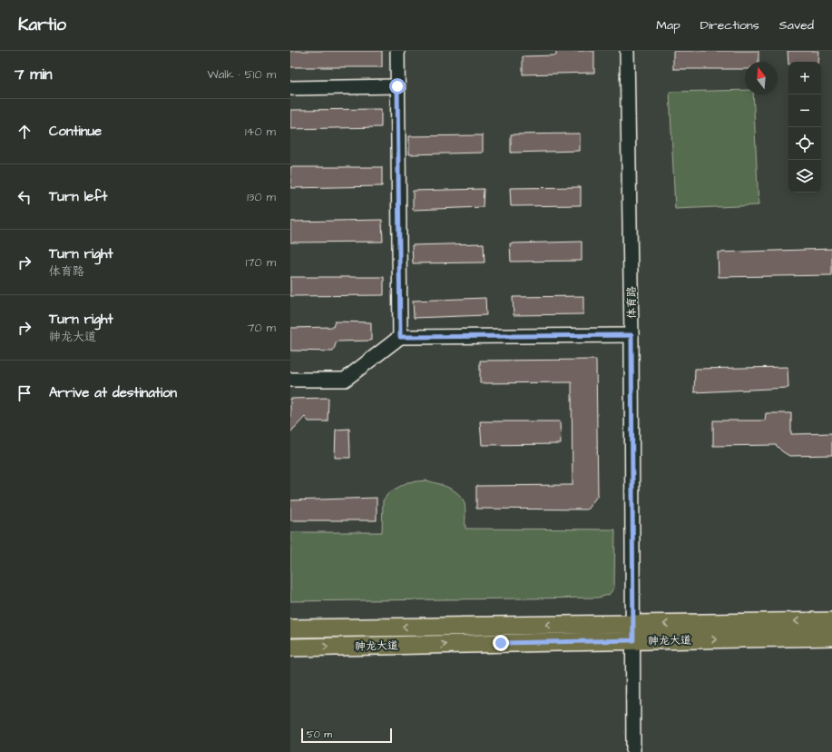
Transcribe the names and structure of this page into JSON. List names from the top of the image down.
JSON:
{
  "streets": {
    "main road": ["神龙大道"],
    "street": ["体育路"]
  },
  "crossings": [
    ["体育路", "神龙大道"]
  ],
  "scale_bar": "50 m",
  "north": "top",
  "page": {
    "header": "Kartio",
    "nav": ["Map", "Directions", "Saved"],
    "heading": ["7 min", "Walk · 510 m"],
    "map_buttons": ["+", "−"],
    "list": [
      ["Continue", "140 m"],
      ["Turn left", "130 m"],
      ["Turn right", "体育路", "170 m"],
      ["Turn right", "神龙大道", "70 m"],
      "Arrive at destination"
    ],
    "scale": "50 m"
  }
}
